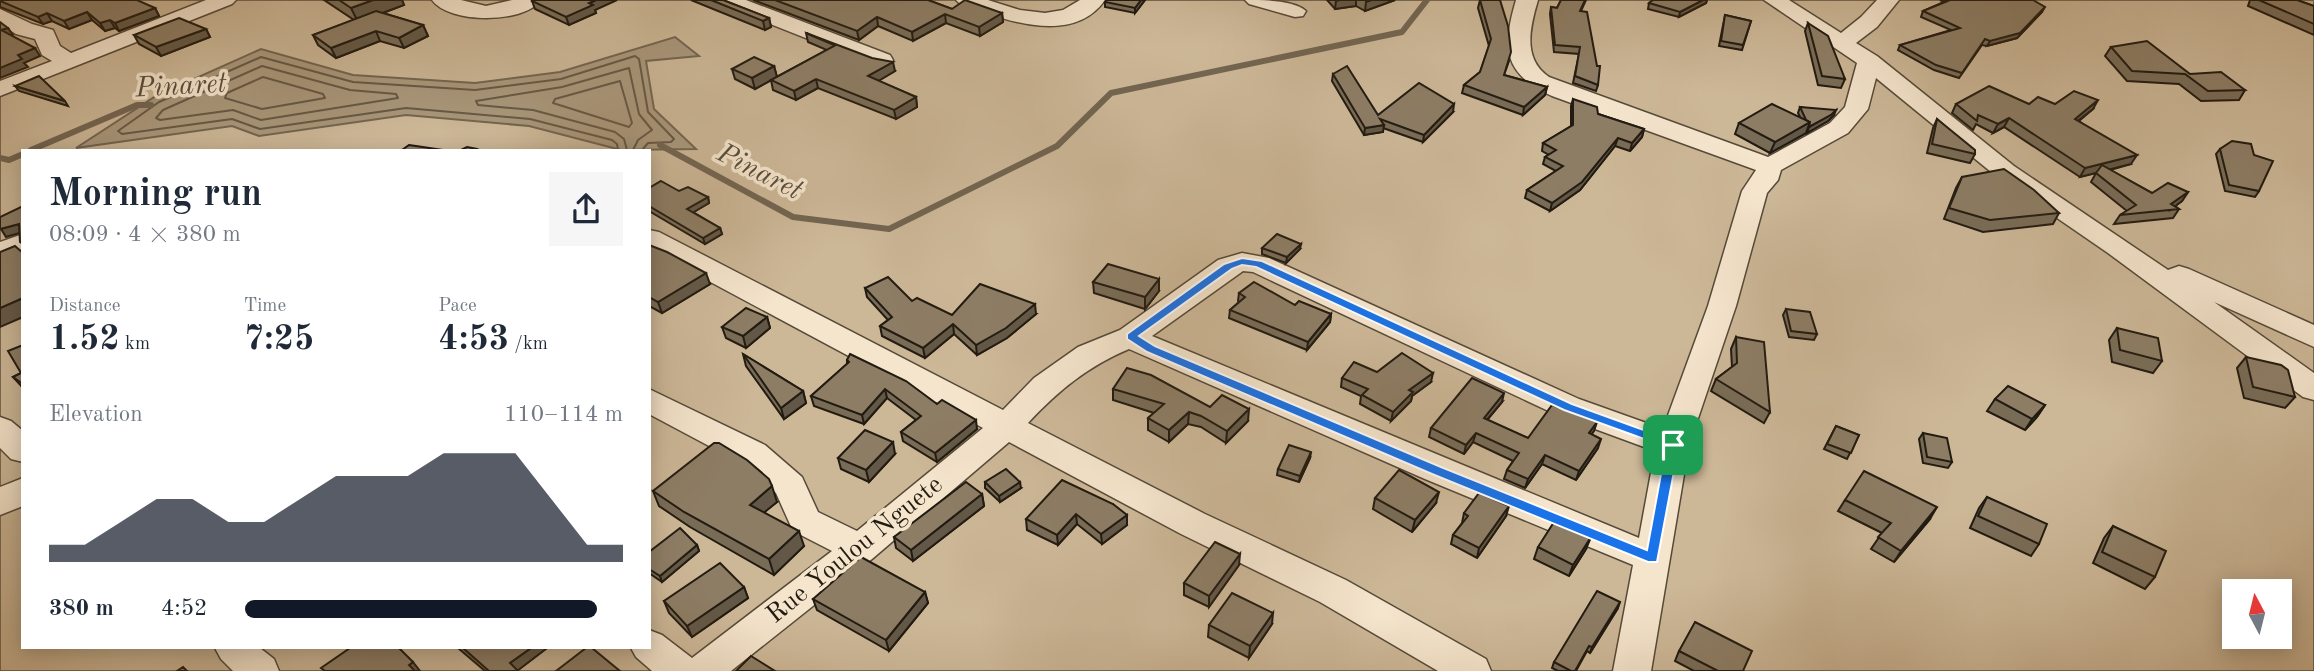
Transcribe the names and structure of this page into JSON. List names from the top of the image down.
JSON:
{
  "streets": {
    "street": ["Rue Youlou Nguete"]
  },
  "water": ["Pinaret"],
  "north": "top",
  "page": {
    "heading": ["Morning run", "08:09 · 4 × 380 m"],
    "stats": [
      ["Distance", "1.52 km"],
      ["Time", "7:25"],
      ["Pace", "4:53 /km"]
    ],
    "chart": ["Elevation", "110–114 m"],
    "list": [
      {
        "name": "380 m",
        "note": "4:52"
      }
    ]
  }
}
